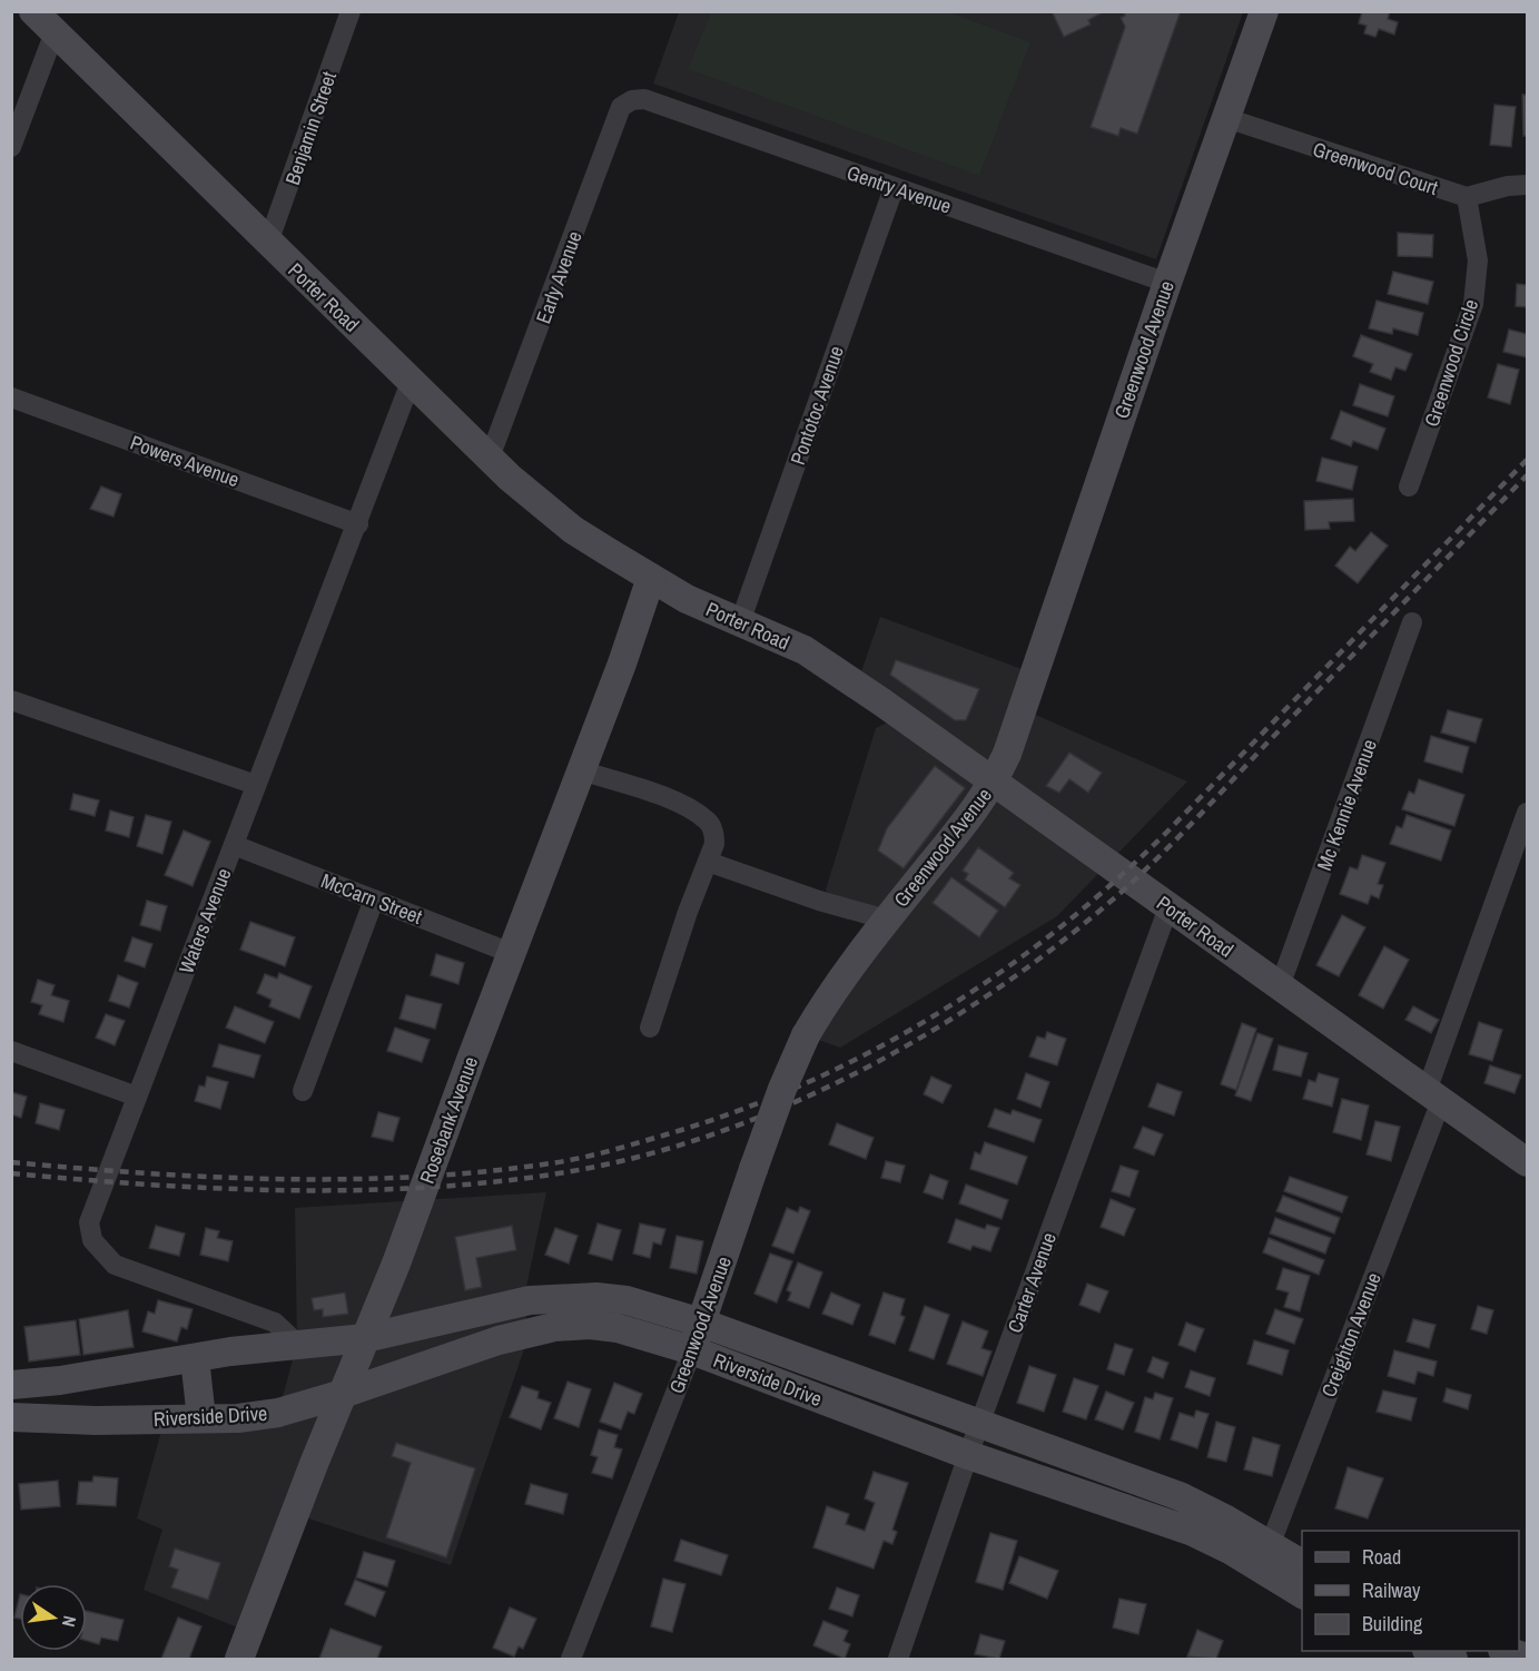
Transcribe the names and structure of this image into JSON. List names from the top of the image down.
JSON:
{
  "streets": {
    "street": [
      "Benjamin Street",
      "Greenwood Court",
      "Gentry Avenue",
      "Early Avenue",
      "Porter Road",
      "Greenwood Avenue",
      "Greenwood Circle",
      "Pontotoc Avenue",
      "Powers Avenue",
      "Mc Kennie Avenue",
      "McCarn Street",
      "Waters Avenue",
      "Rosebank Avenue",
      "Carter Avenue",
      "Creighton Avenue",
      "Riverside Drive"
    ]
  },
  "crossings": [
    ["Benjamin Street", "Porter Road"],
    ["Greenwood Court", "Greenwood Avenue"],
    ["Greenwood Court", "Greenwood Circle"],
    ["Gentry Avenue", "Early Avenue"],
    ["Gentry Avenue", "Greenwood Avenue"],
    ["Gentry Avenue", "Pontotoc Avenue"],
    ["Early Avenue", "Porter Road"],
    ["Porter Road", "Greenwood Avenue"],
    ["Porter Road", "Pontotoc Avenue"],
    ["Porter Road", "Mc Kennie Avenue"],
    ["Porter Road", "Waters Avenue"],
    ["Porter Road", "Rosebank Avenue"],
    ["Porter Road", "Carter Avenue"],
    ["Porter Road", "Creighton Avenue"],
    ["Greenwood Avenue", "Riverside Drive"],
    ["Powers Avenue", "Waters Avenue"],
    ["McCarn Street", "Waters Avenue"],
    ["McCarn Street", "Rosebank Avenue"],
    ["Waters Avenue", "Riverside Drive"],
    ["Rosebank Avenue", "Riverside Drive"],
    ["Carter Avenue", "Riverside Drive"],
    ["Creighton Avenue", "Riverside Drive"]
  ],
  "legend": ["Road", "Railway", "Building"],
  "north": "right"
}
